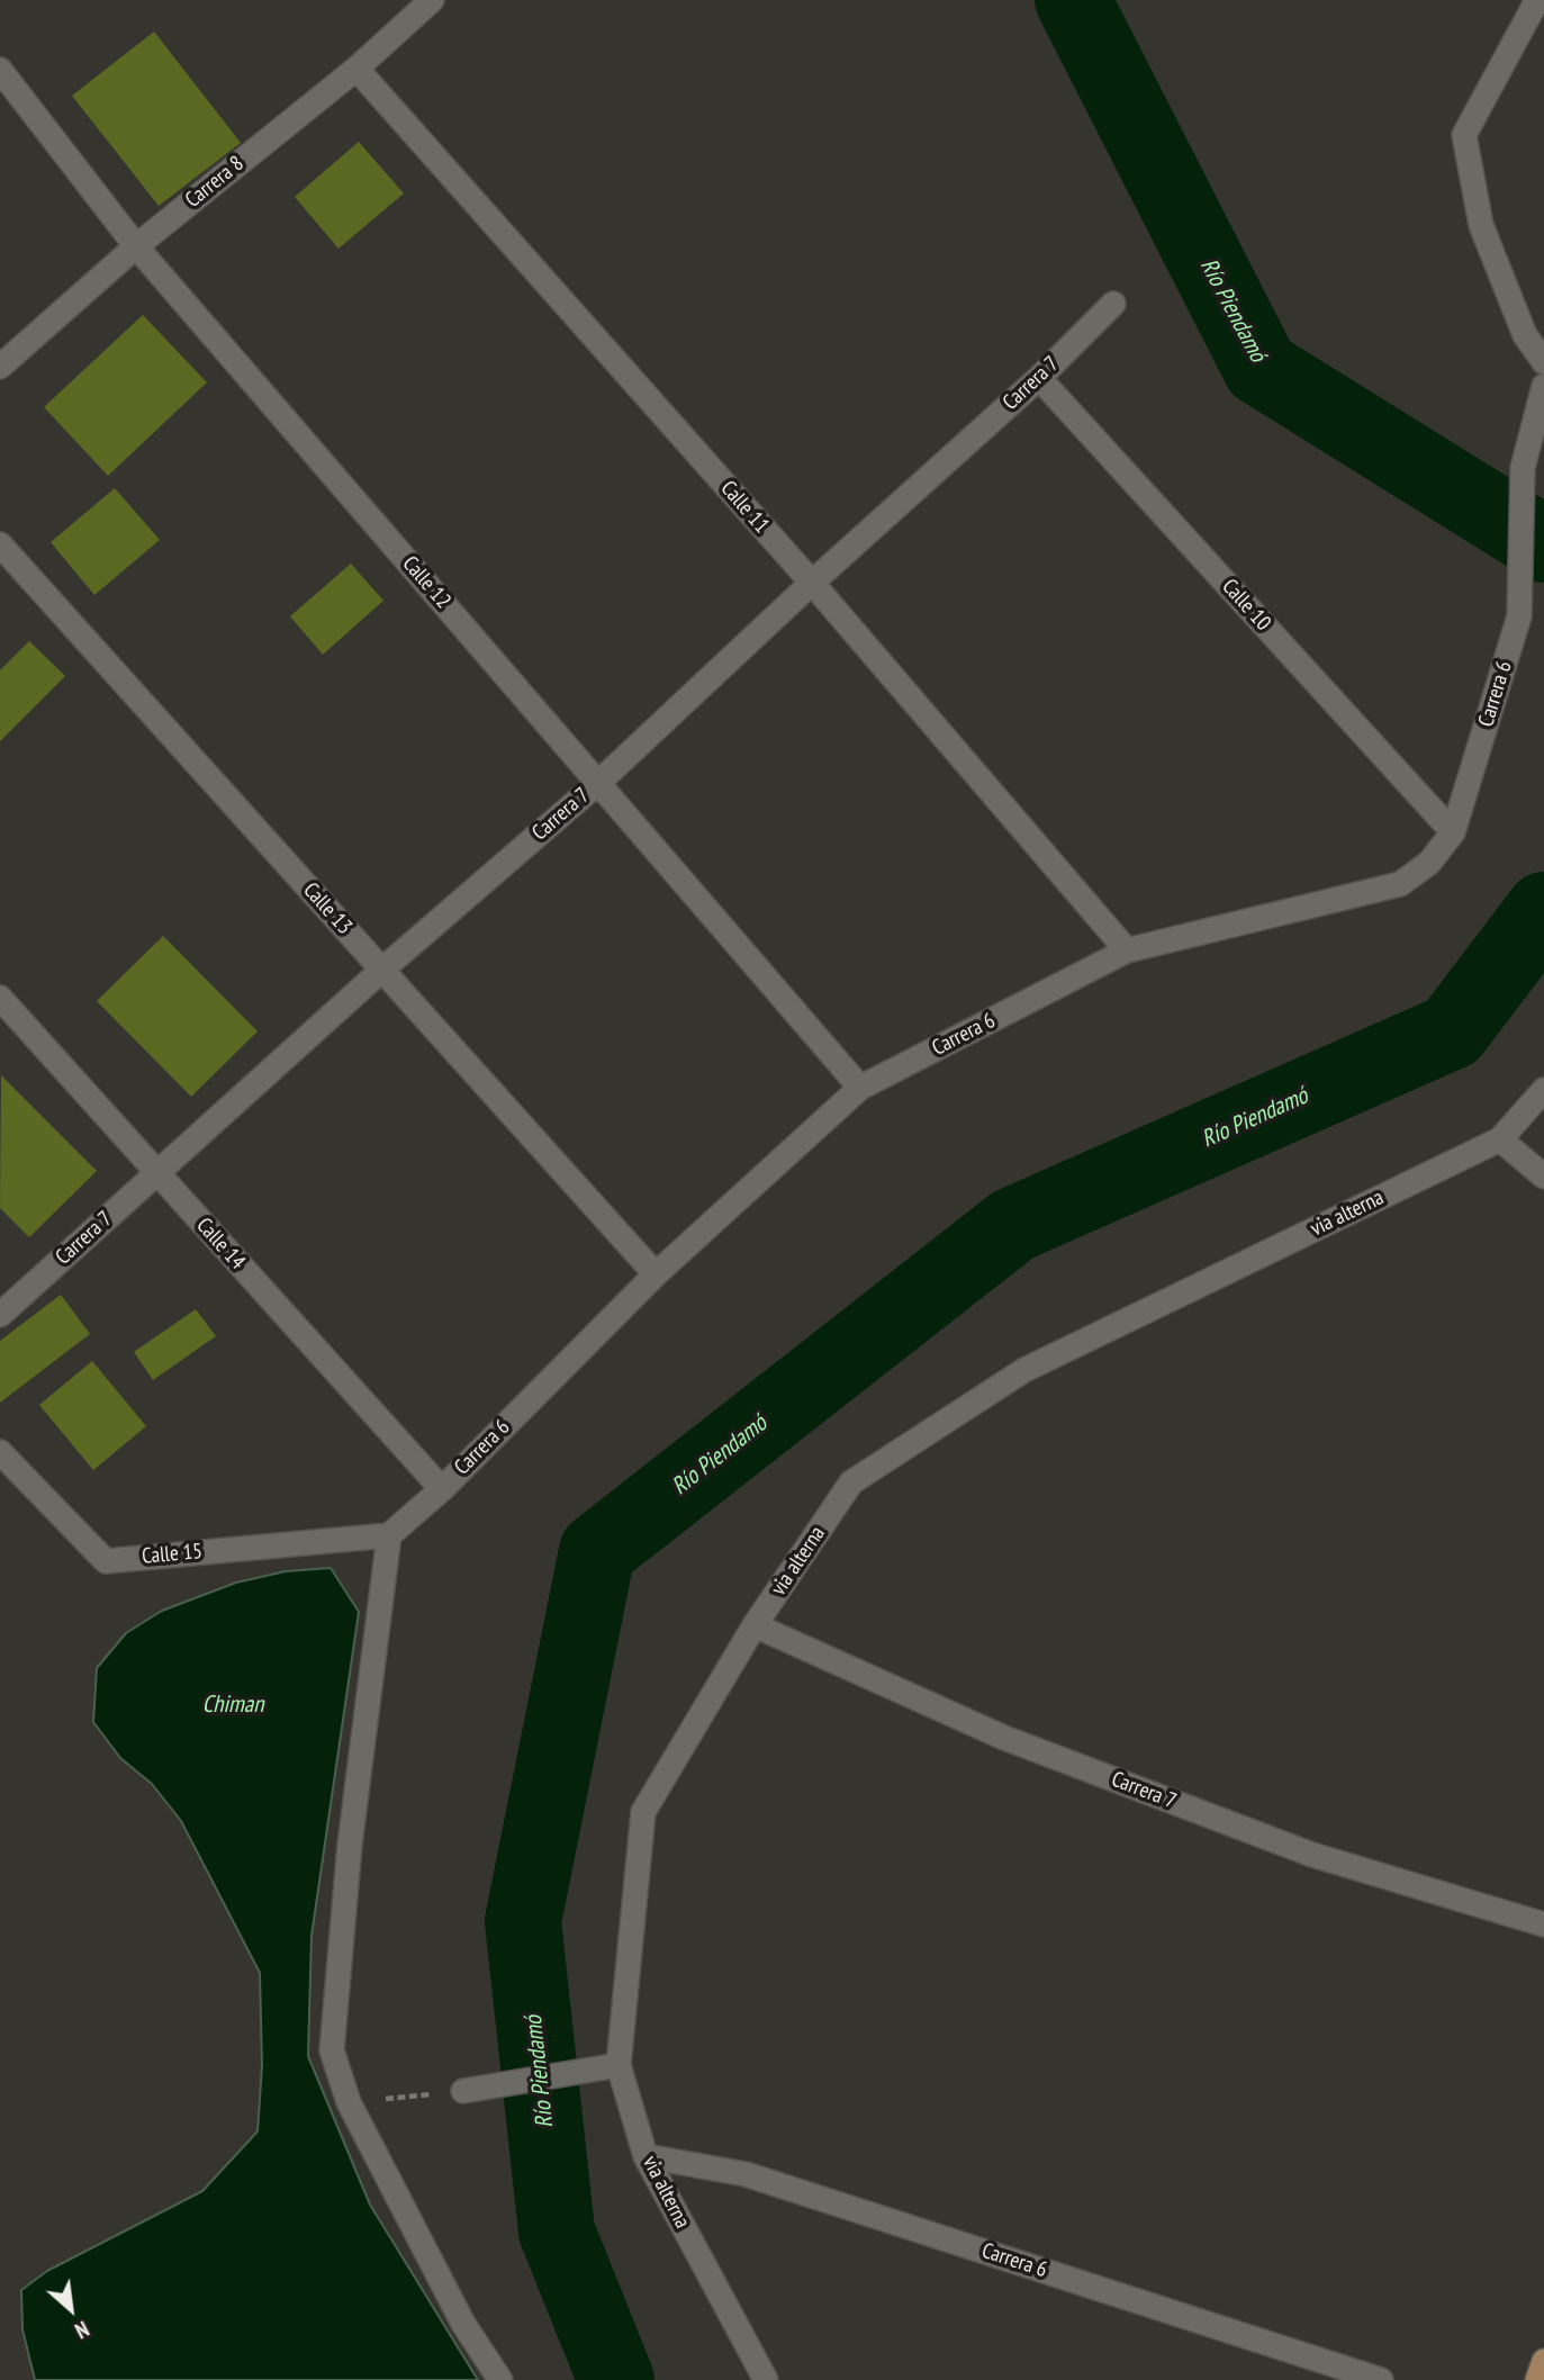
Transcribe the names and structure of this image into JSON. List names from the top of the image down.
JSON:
{
  "streets": {
    "street": [
      "Carrera 8",
      "Carrera 7",
      "Calle 11",
      "Calle 12",
      "Calle 10",
      "Carrera 6",
      "Calle 13",
      "via alterna",
      "Calle 14",
      "Calle 15"
    ]
  },
  "crossings": [
    ["Carrera 8", "Calle 11"],
    ["Carrera 8", "Calle 12"],
    ["Carrera 7", "Calle 11"],
    ["Carrera 7", "Calle 12"],
    ["Carrera 7", "Calle 10"],
    ["Carrera 7", "Calle 13"],
    ["Carrera 7", "via alterna"],
    ["Carrera 7", "Calle 14"],
    ["Calle 11", "Carrera 6"],
    ["Calle 12", "Carrera 6"],
    ["Calle 10", "Carrera 6"],
    ["Carrera 6", "Calle 13"],
    ["Carrera 6", "via alterna"],
    ["Carrera 6", "Calle 14"],
    ["Carrera 6", "Calle 15"]
  ],
  "water": ["Río Piendamó", "Chiman"],
  "north": "bottom right"
}
